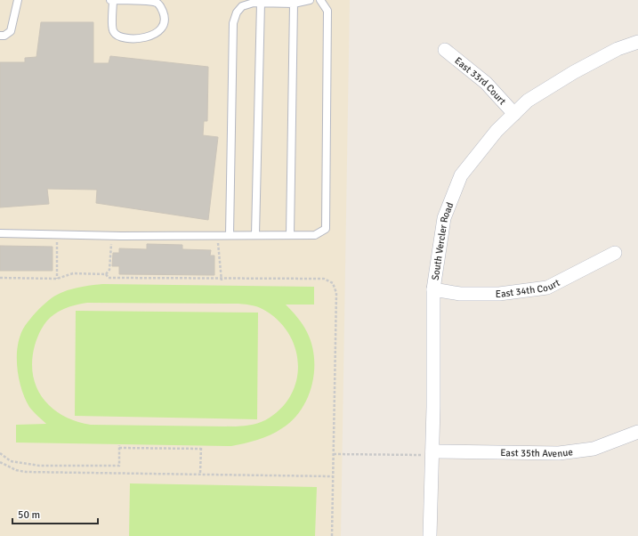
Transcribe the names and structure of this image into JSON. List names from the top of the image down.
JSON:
{
  "streets": {
    "street": [
      "East 33rd Court",
      "South Vercler Road",
      "East 34th Court",
      "East 35th Avenue"
    ]
  },
  "crossings": [
    ["East 33rd Court", "South Vercler Road"],
    ["South Vercler Road", "East 34th Court"],
    ["South Vercler Road", "East 35th Avenue"]
  ],
  "scale_bar": "50 m"
}
